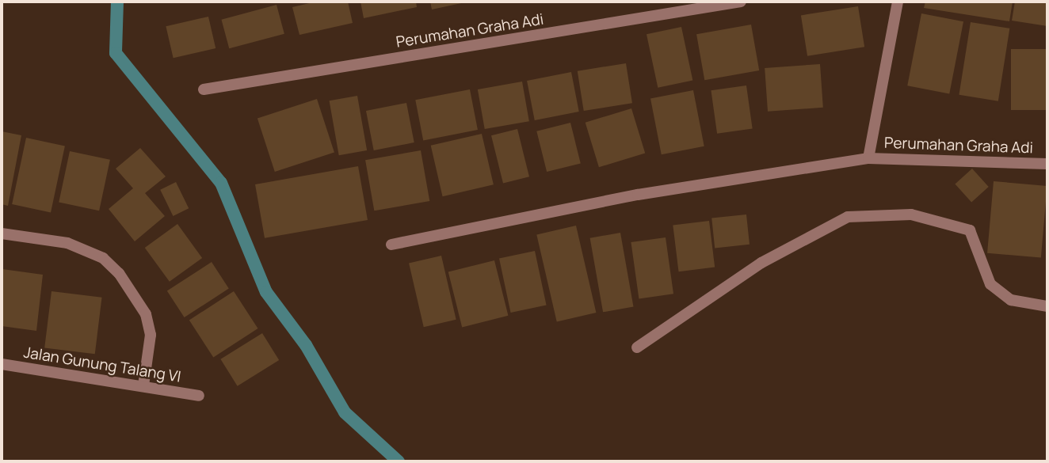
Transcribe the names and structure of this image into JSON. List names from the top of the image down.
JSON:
{
  "streets": {
    "street": ["Perumahan Graha Adi", "Jalan Gunung Talang VI"]
  }
}
